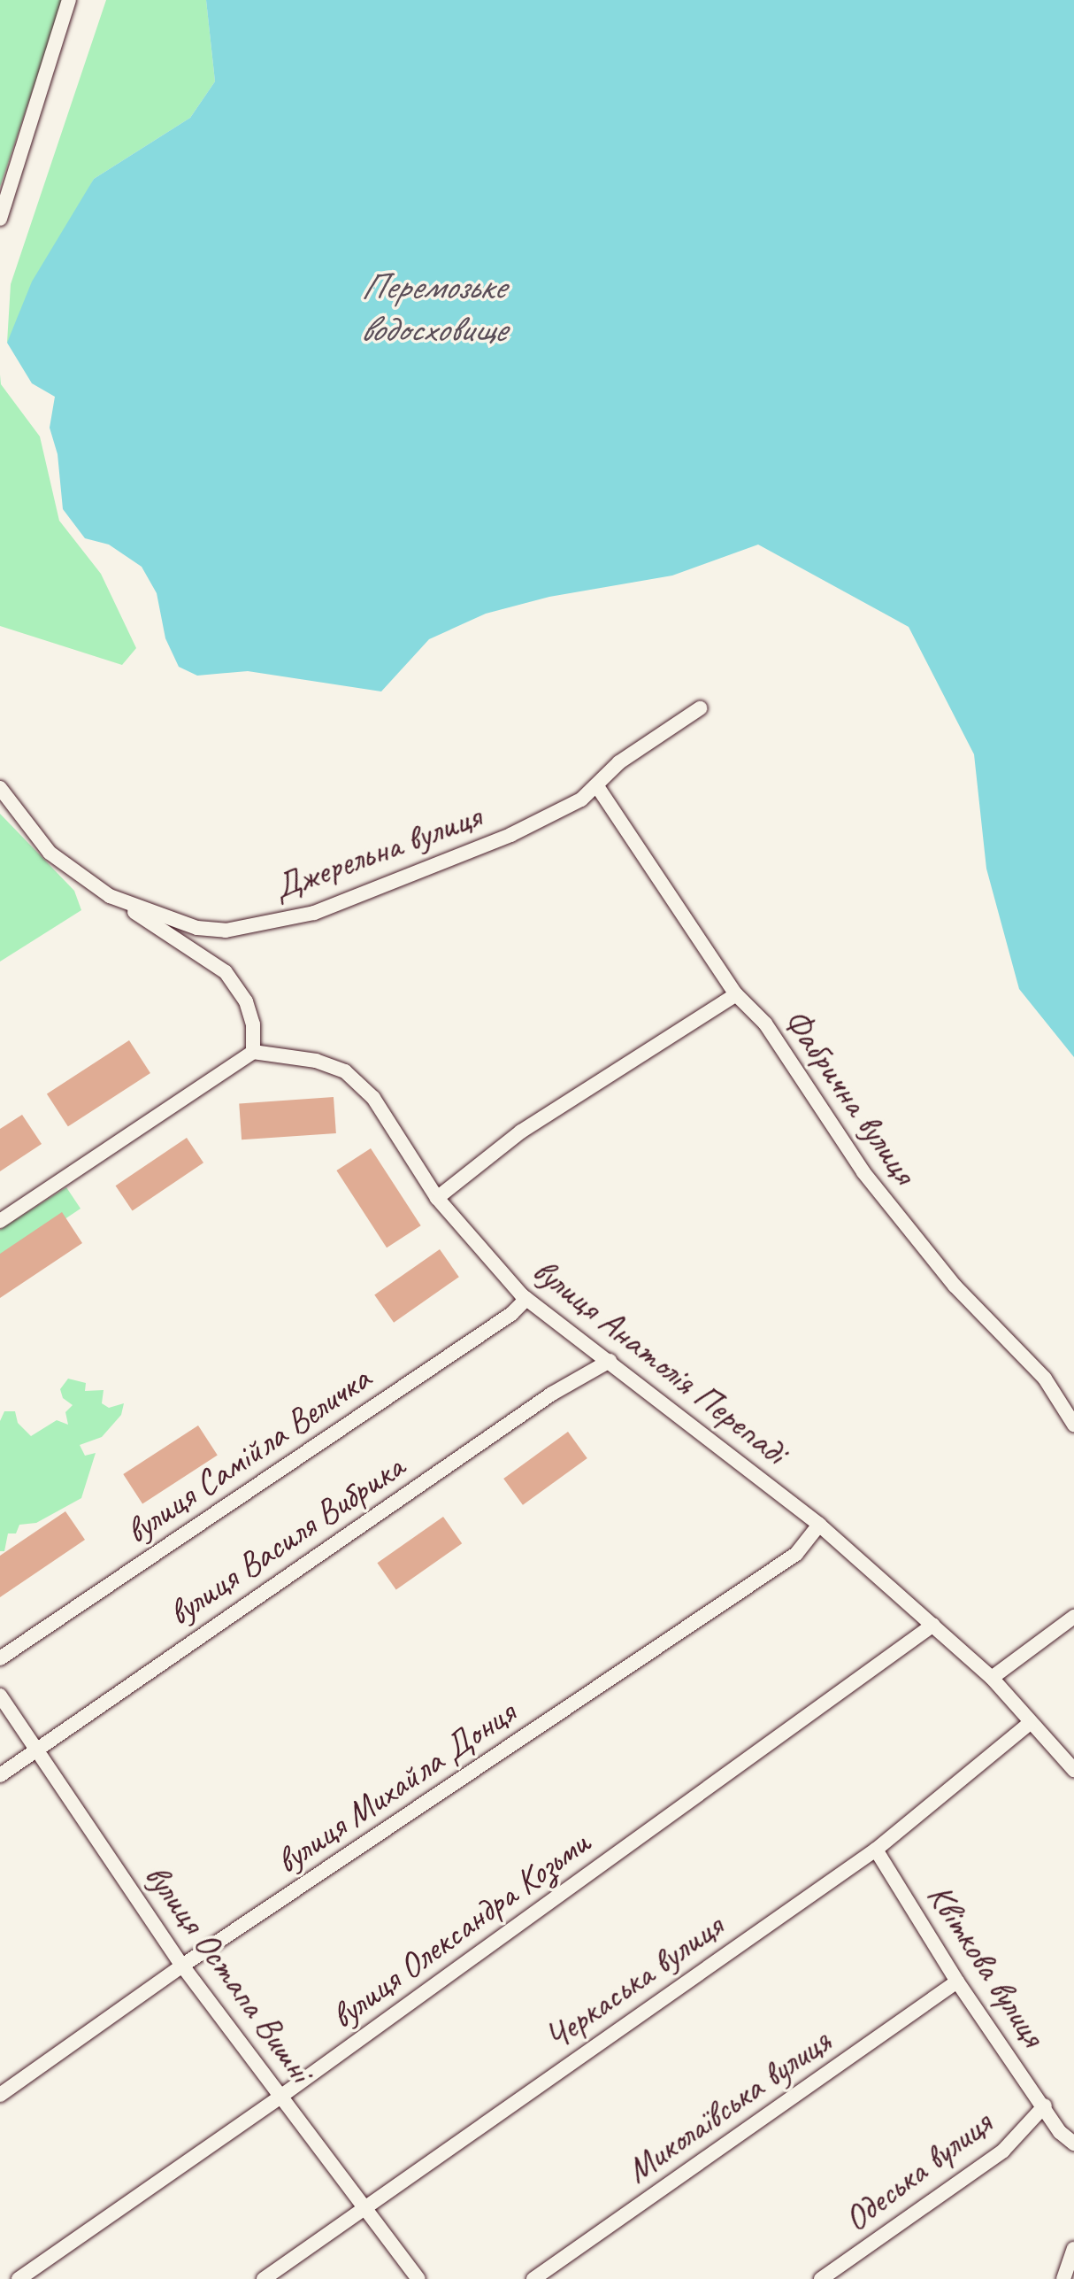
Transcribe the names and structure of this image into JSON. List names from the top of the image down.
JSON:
{
  "streets": {
    "street": [
      "Джерельна вулиця",
      "Фабрична вулиця",
      "вулиця Анатолія Перепаді",
      "вулиця Самійла Величка",
      "вулиця Василя Вибрика",
      "вулиця Михайла Донця",
      "вулиця Олександра Козьми",
      "Квіткова вулиця",
      "вулиця Остапа Вишні",
      "Черкаська вулиця",
      "Миколаївська вулиця",
      "Одеська вулиця"
    ]
  },
  "crossings": [
    ["Джерельна вулиця", "Фабрична вулиця"],
    ["вулиця Анатолія Перепаді", "вулиця Самійла Величка"],
    ["вулиця Анатолія Перепаді", "вулиця Василя Вибрика"],
    ["вулиця Анатолія Перепаді", "вулиця Михайла Донця"],
    ["вулиця Анатолія Перепаді", "вулиця Олександра Козьми"],
    ["вулиця Анатолія Перепаді", "Черкаська вулиця"],
    ["вулиця Василя Вибрика", "вулиця Остапа Вишні"],
    ["вулиця Михайла Донця", "вулиця Остапа Вишні"],
    ["вулиця Олександра Козьми", "вулиця Остапа Вишні"],
    ["Квіткова вулиця", "Черкаська вулиця"],
    ["Квіткова вулиця", "Миколаївська вулиця"],
    ["Квіткова вулиця", "Одеська вулиця"],
    ["вулиця Остапа Вишні", "Черкаська вулиця"]
  ],
  "water": ["Перемозьке водосховище"]
}
